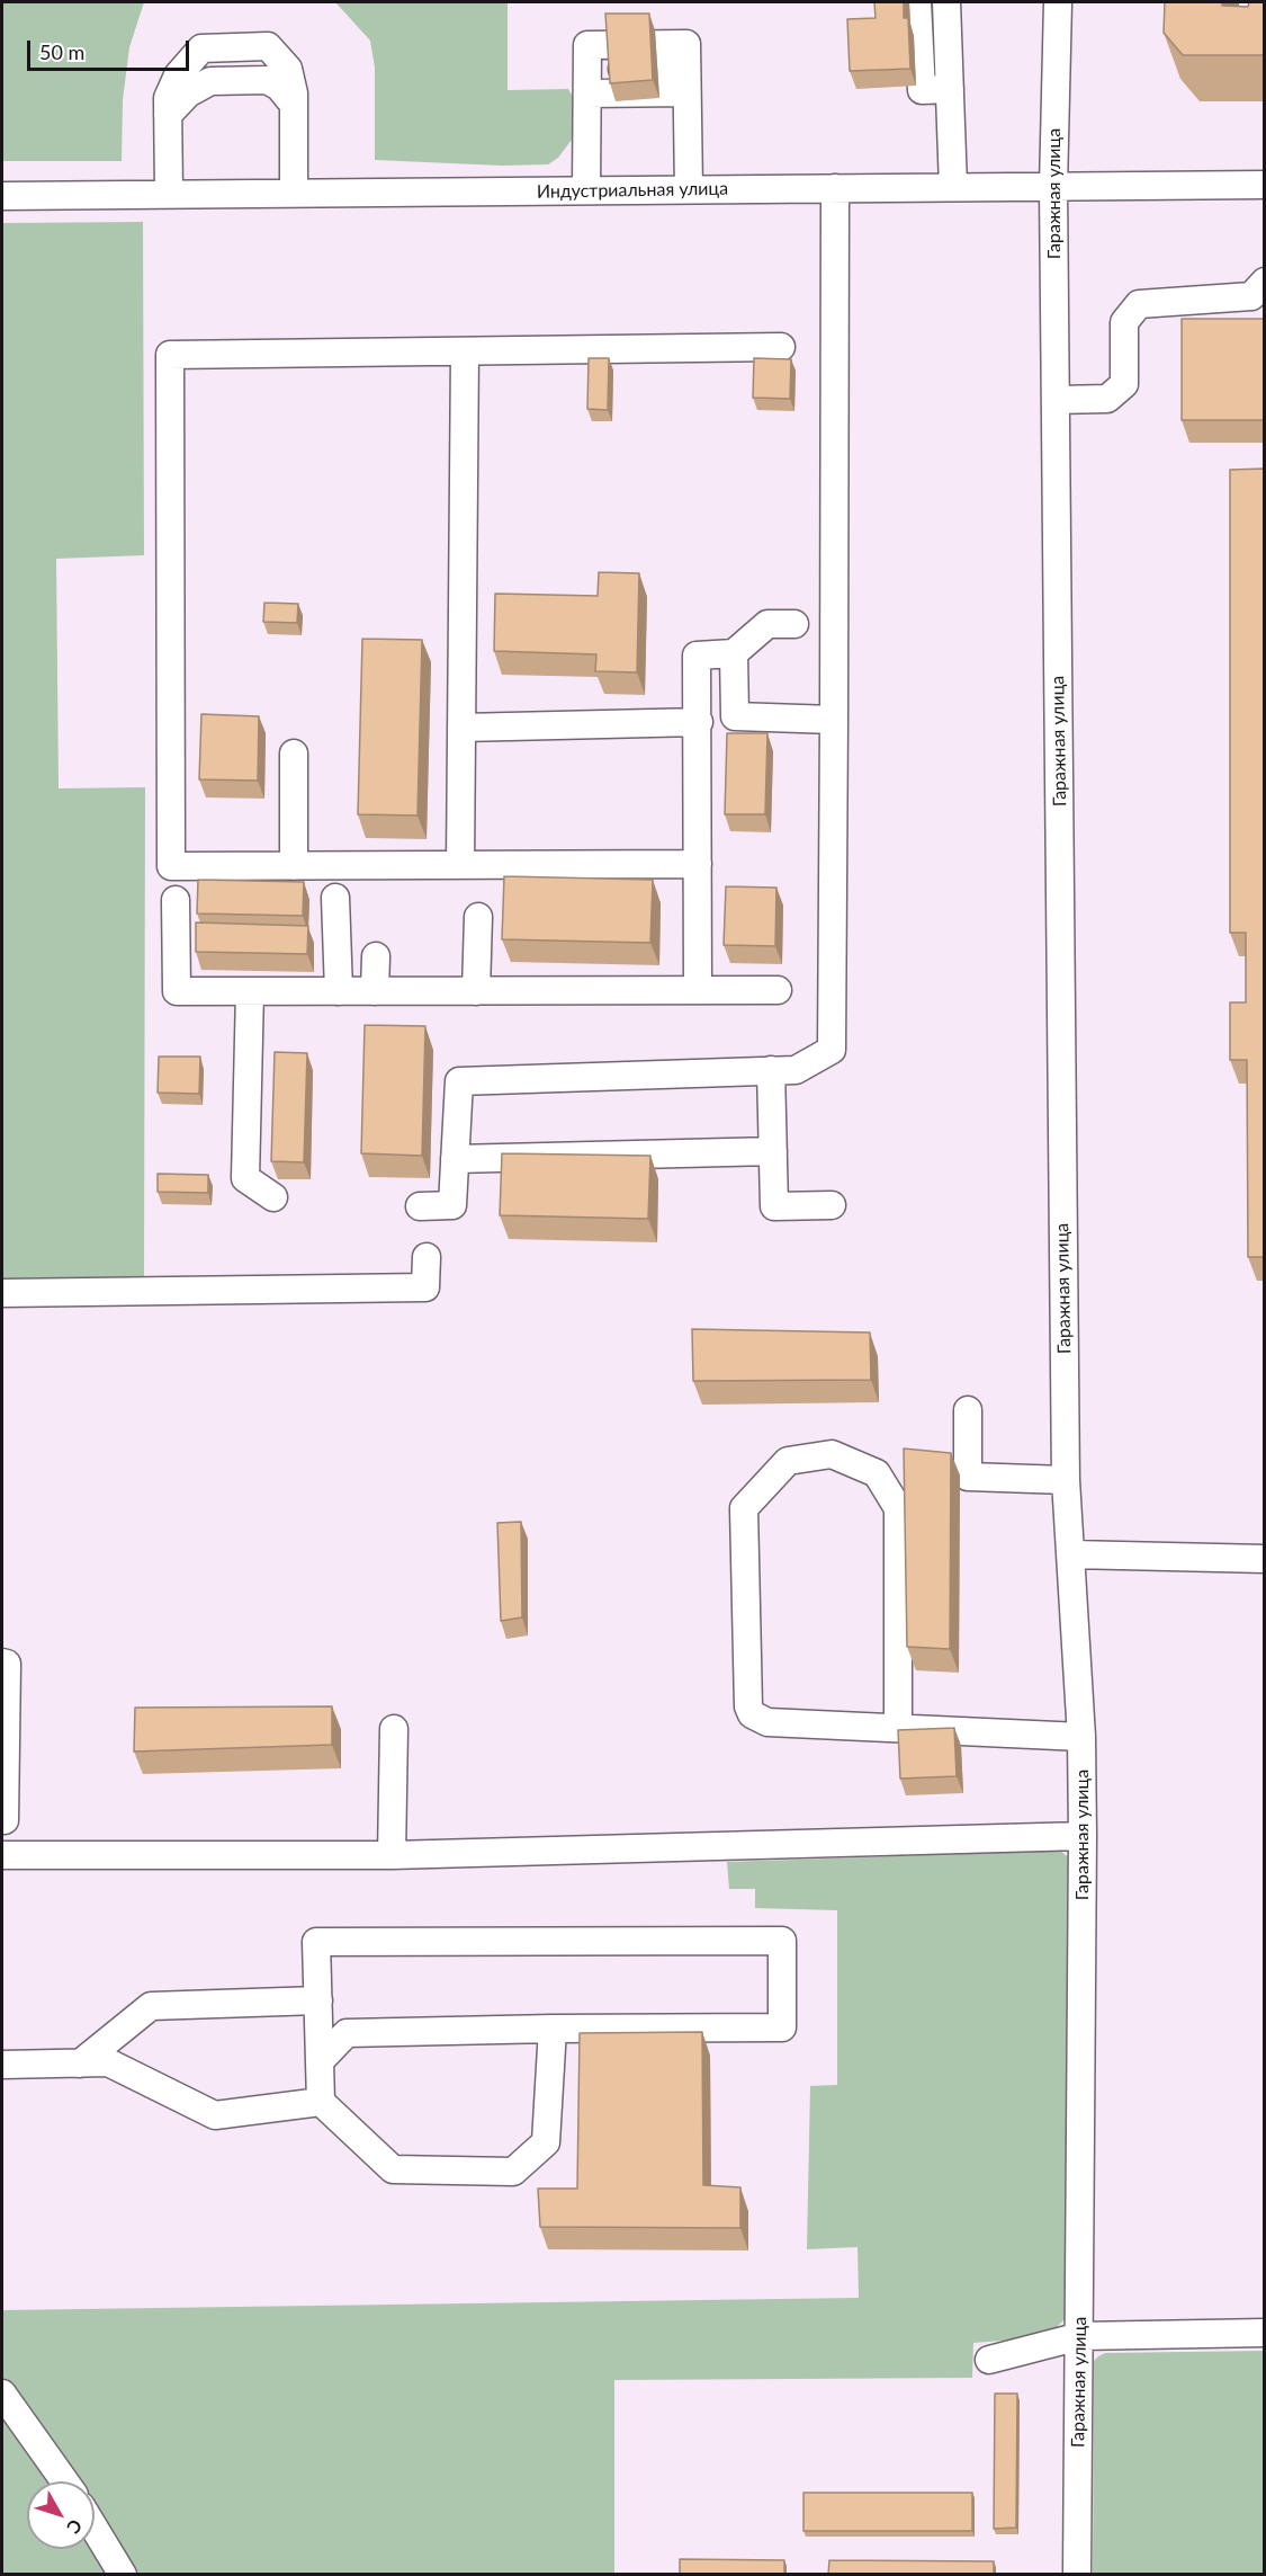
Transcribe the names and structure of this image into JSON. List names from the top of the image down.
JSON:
{
  "streets": {
    "street": ["Индустриальная улица", "Гаражная улица"]
  },
  "crossings": [
    ["Индустриальная улица", "Гаражная улица"]
  ],
  "scale_bar": "50 m",
  "north": "bottom right"
}
